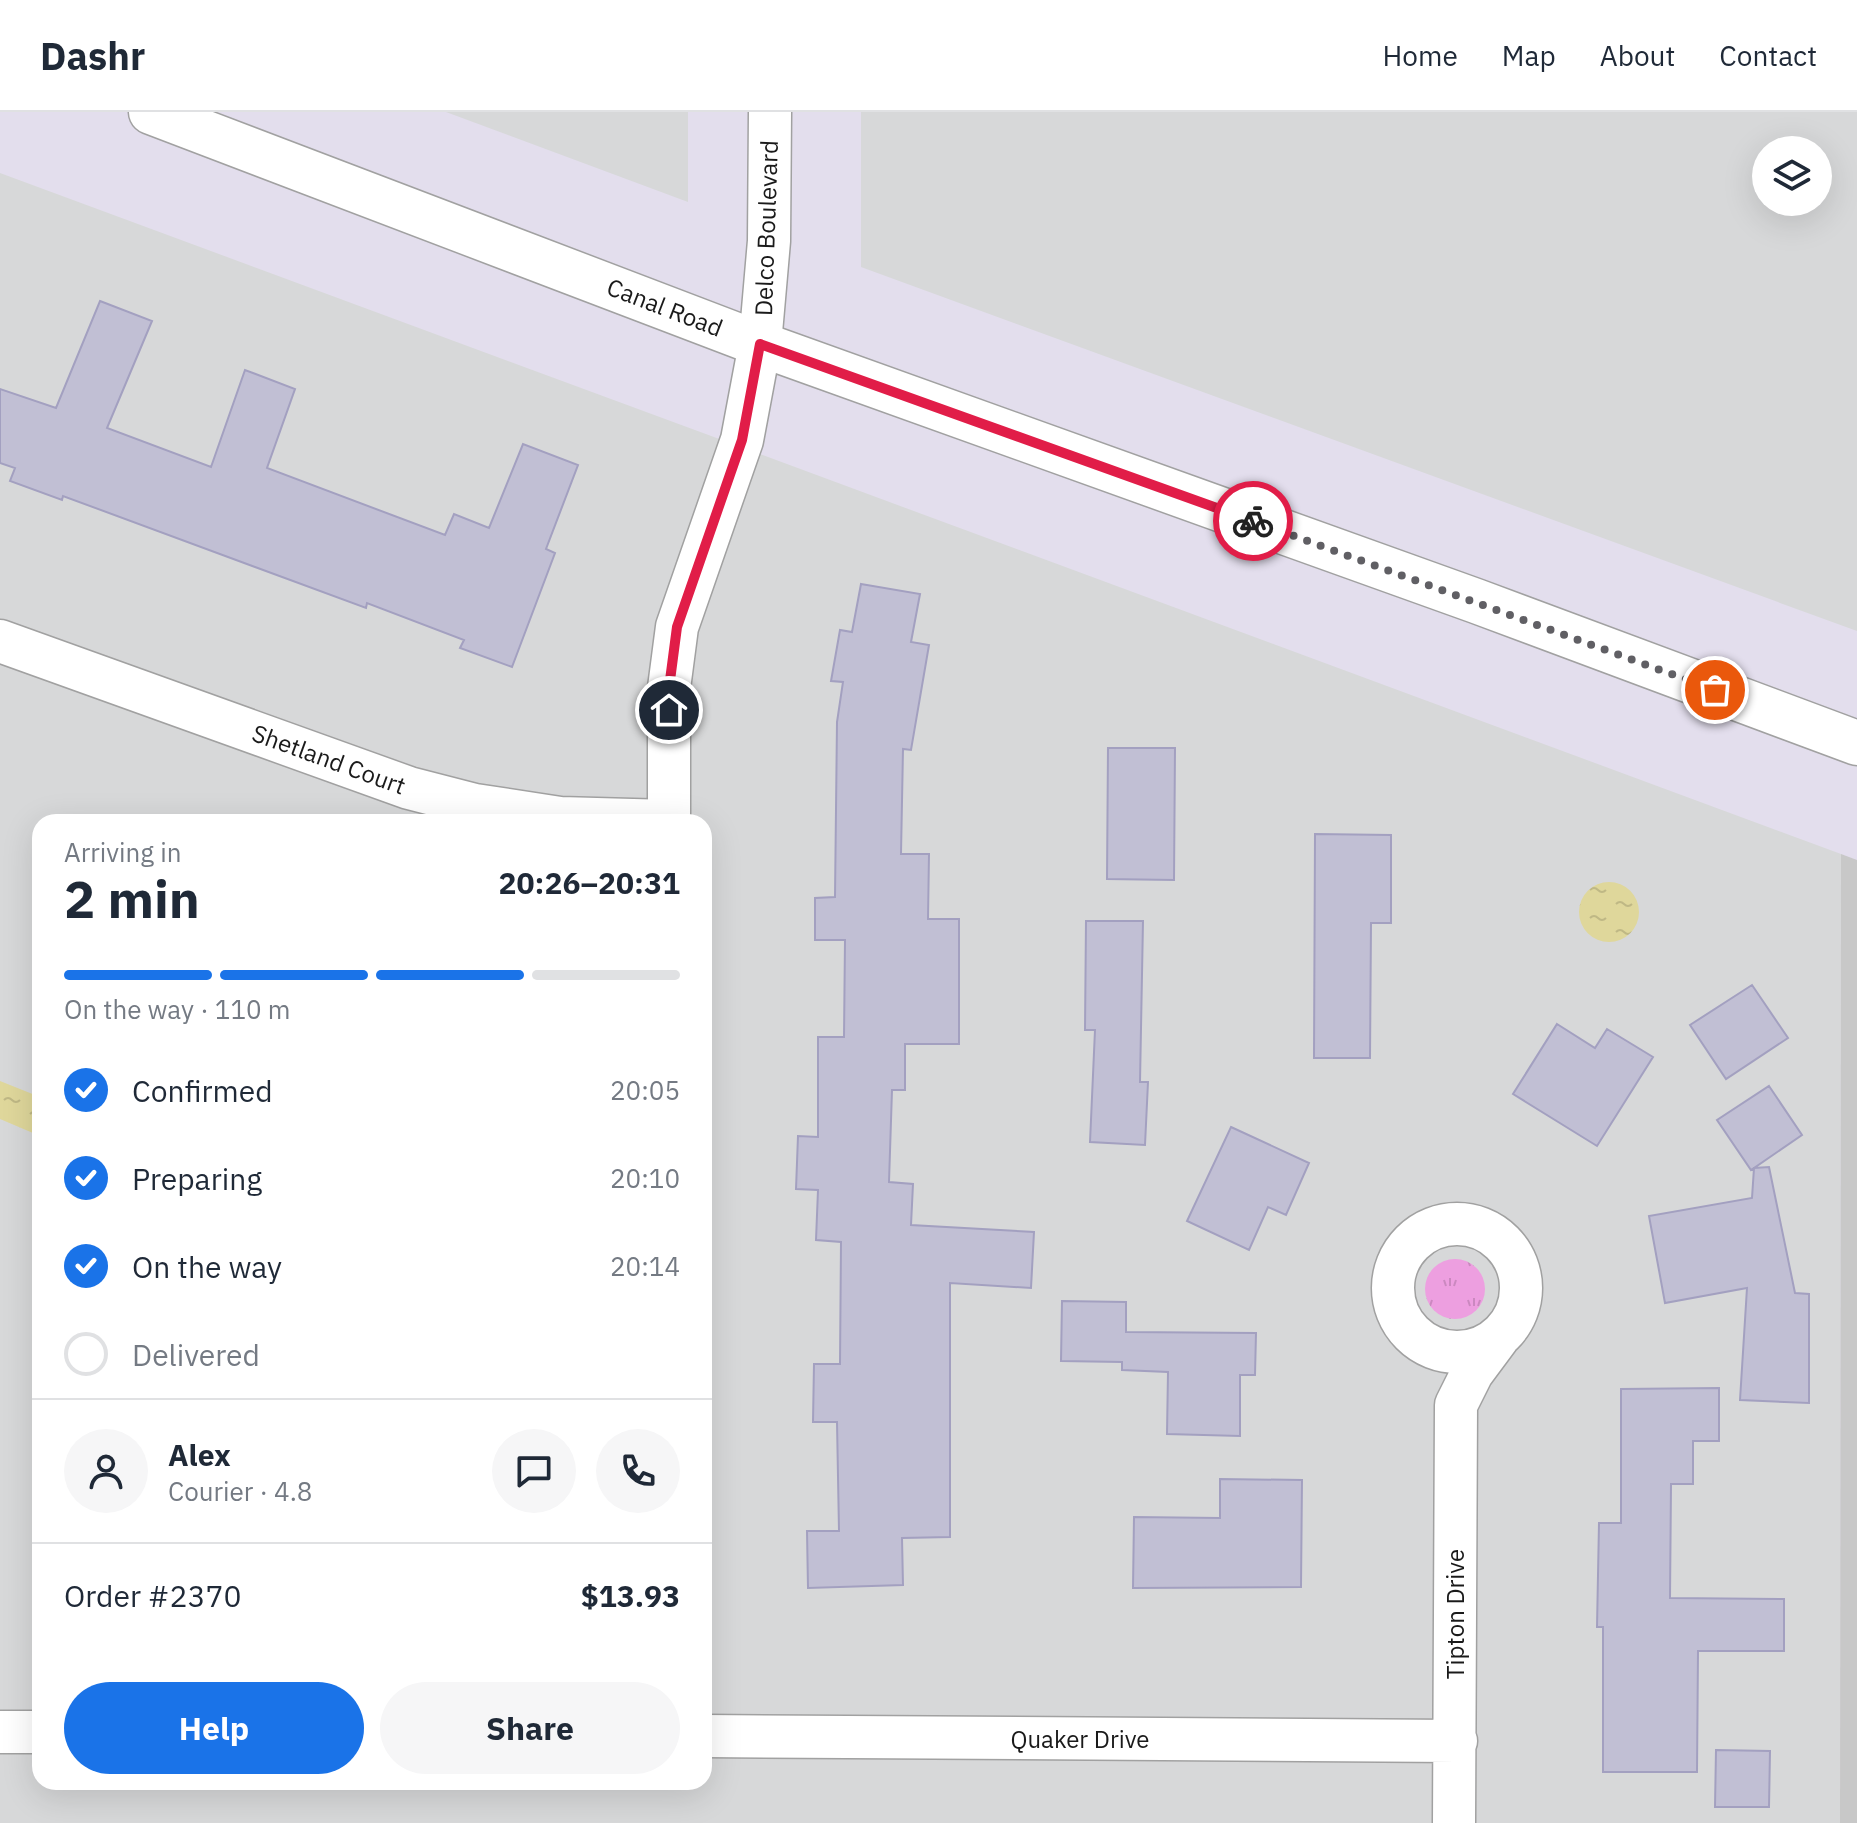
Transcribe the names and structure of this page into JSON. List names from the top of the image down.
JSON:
{
  "streets": {
    "street": [
      "Delco Boulevard",
      "Canal Road",
      "Shetland Court",
      "Tipton Drive",
      "Quaker Drive"
    ]
  },
  "crossings": [
    ["Delco Boulevard", "Canal Road"],
    ["Tipton Drive", "Quaker Drive"]
  ],
  "page": {
    "header": "Dashr",
    "nav": [
      "Home",
      "Map",
      "About",
      "Contact"
    ],
    "heading": ["2 min", "Arriving in", "20:26–20:31"],
    "panel": [
      "Alex",
      "Courier · 4.8",
      "Order #2370",
      "$13.93"
    ],
    "bar": "On the way · 110 m",
    "list": [
      ["Confirmed", "20:05"],
      ["Preparing", "20:10"],
      ["On the way", "20:14"],
      "Delivered"
    ],
    "buttons": ["Help", "Share"]
  }
}
